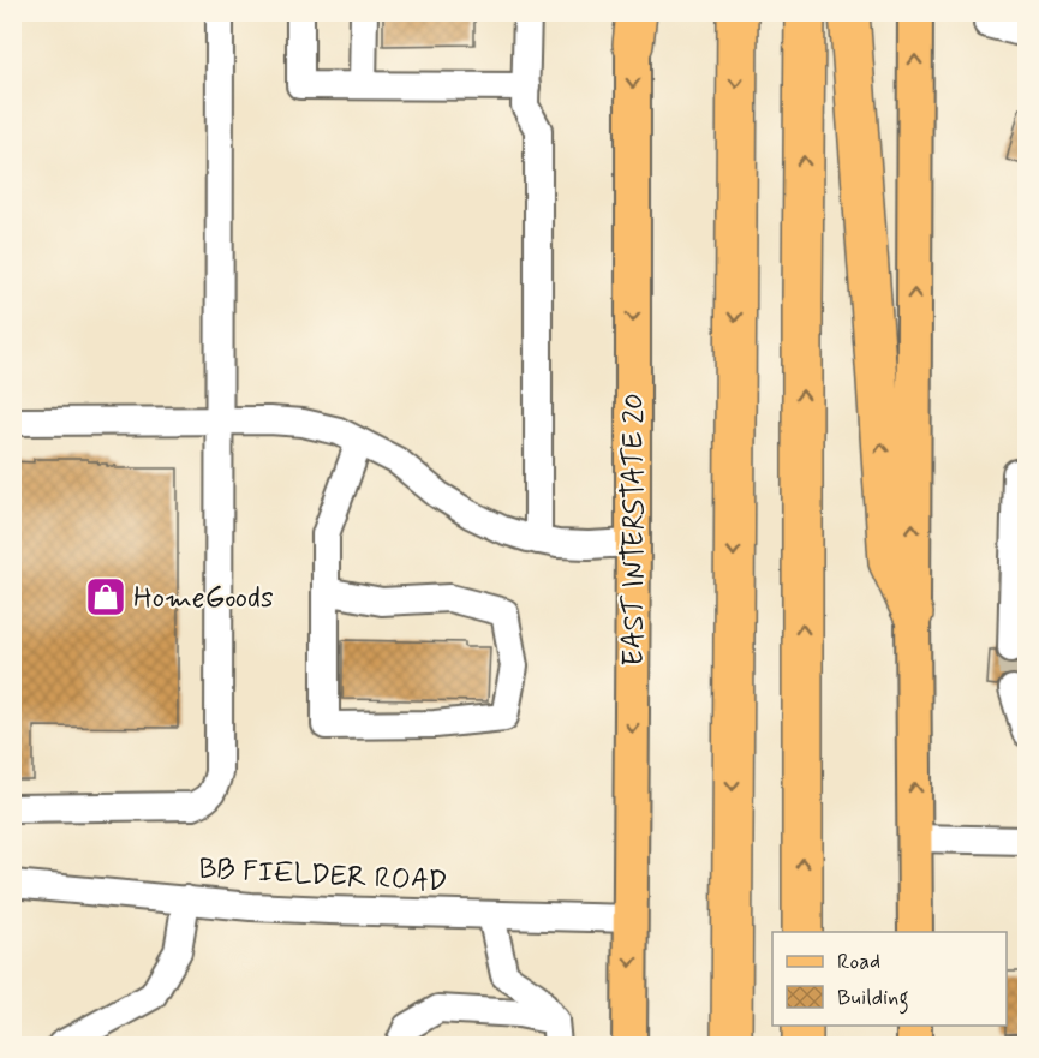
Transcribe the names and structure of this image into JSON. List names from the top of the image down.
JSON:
{
  "streets": {
    "main road": ["EAST INTERSTATE 20"],
    "street": ["BB FIELDER ROAD"]
  },
  "crossings": [
    ["EAST INTERSTATE 20", "BB FIELDER ROAD"]
  ],
  "places": {
    "shop": ["HomeGoods"]
  },
  "legend": ["Road", "Building"]
}
